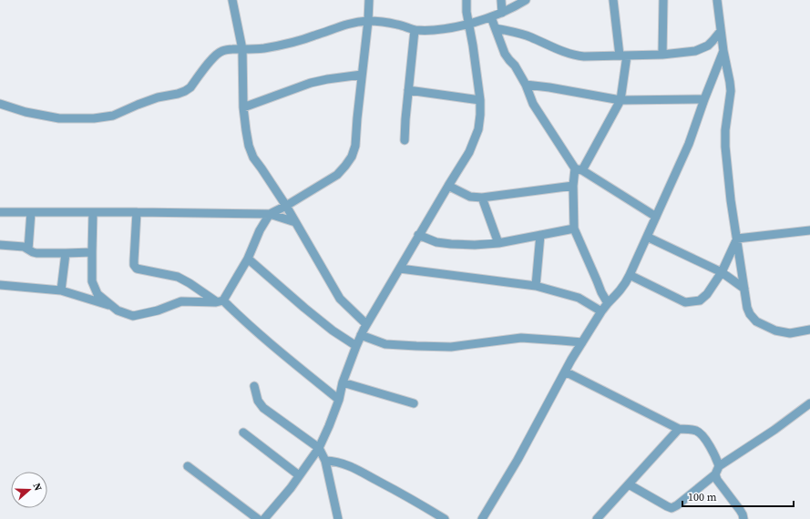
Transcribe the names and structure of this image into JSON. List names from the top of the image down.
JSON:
{
  "scale_bar": "100 m",
  "north": "right"
}
